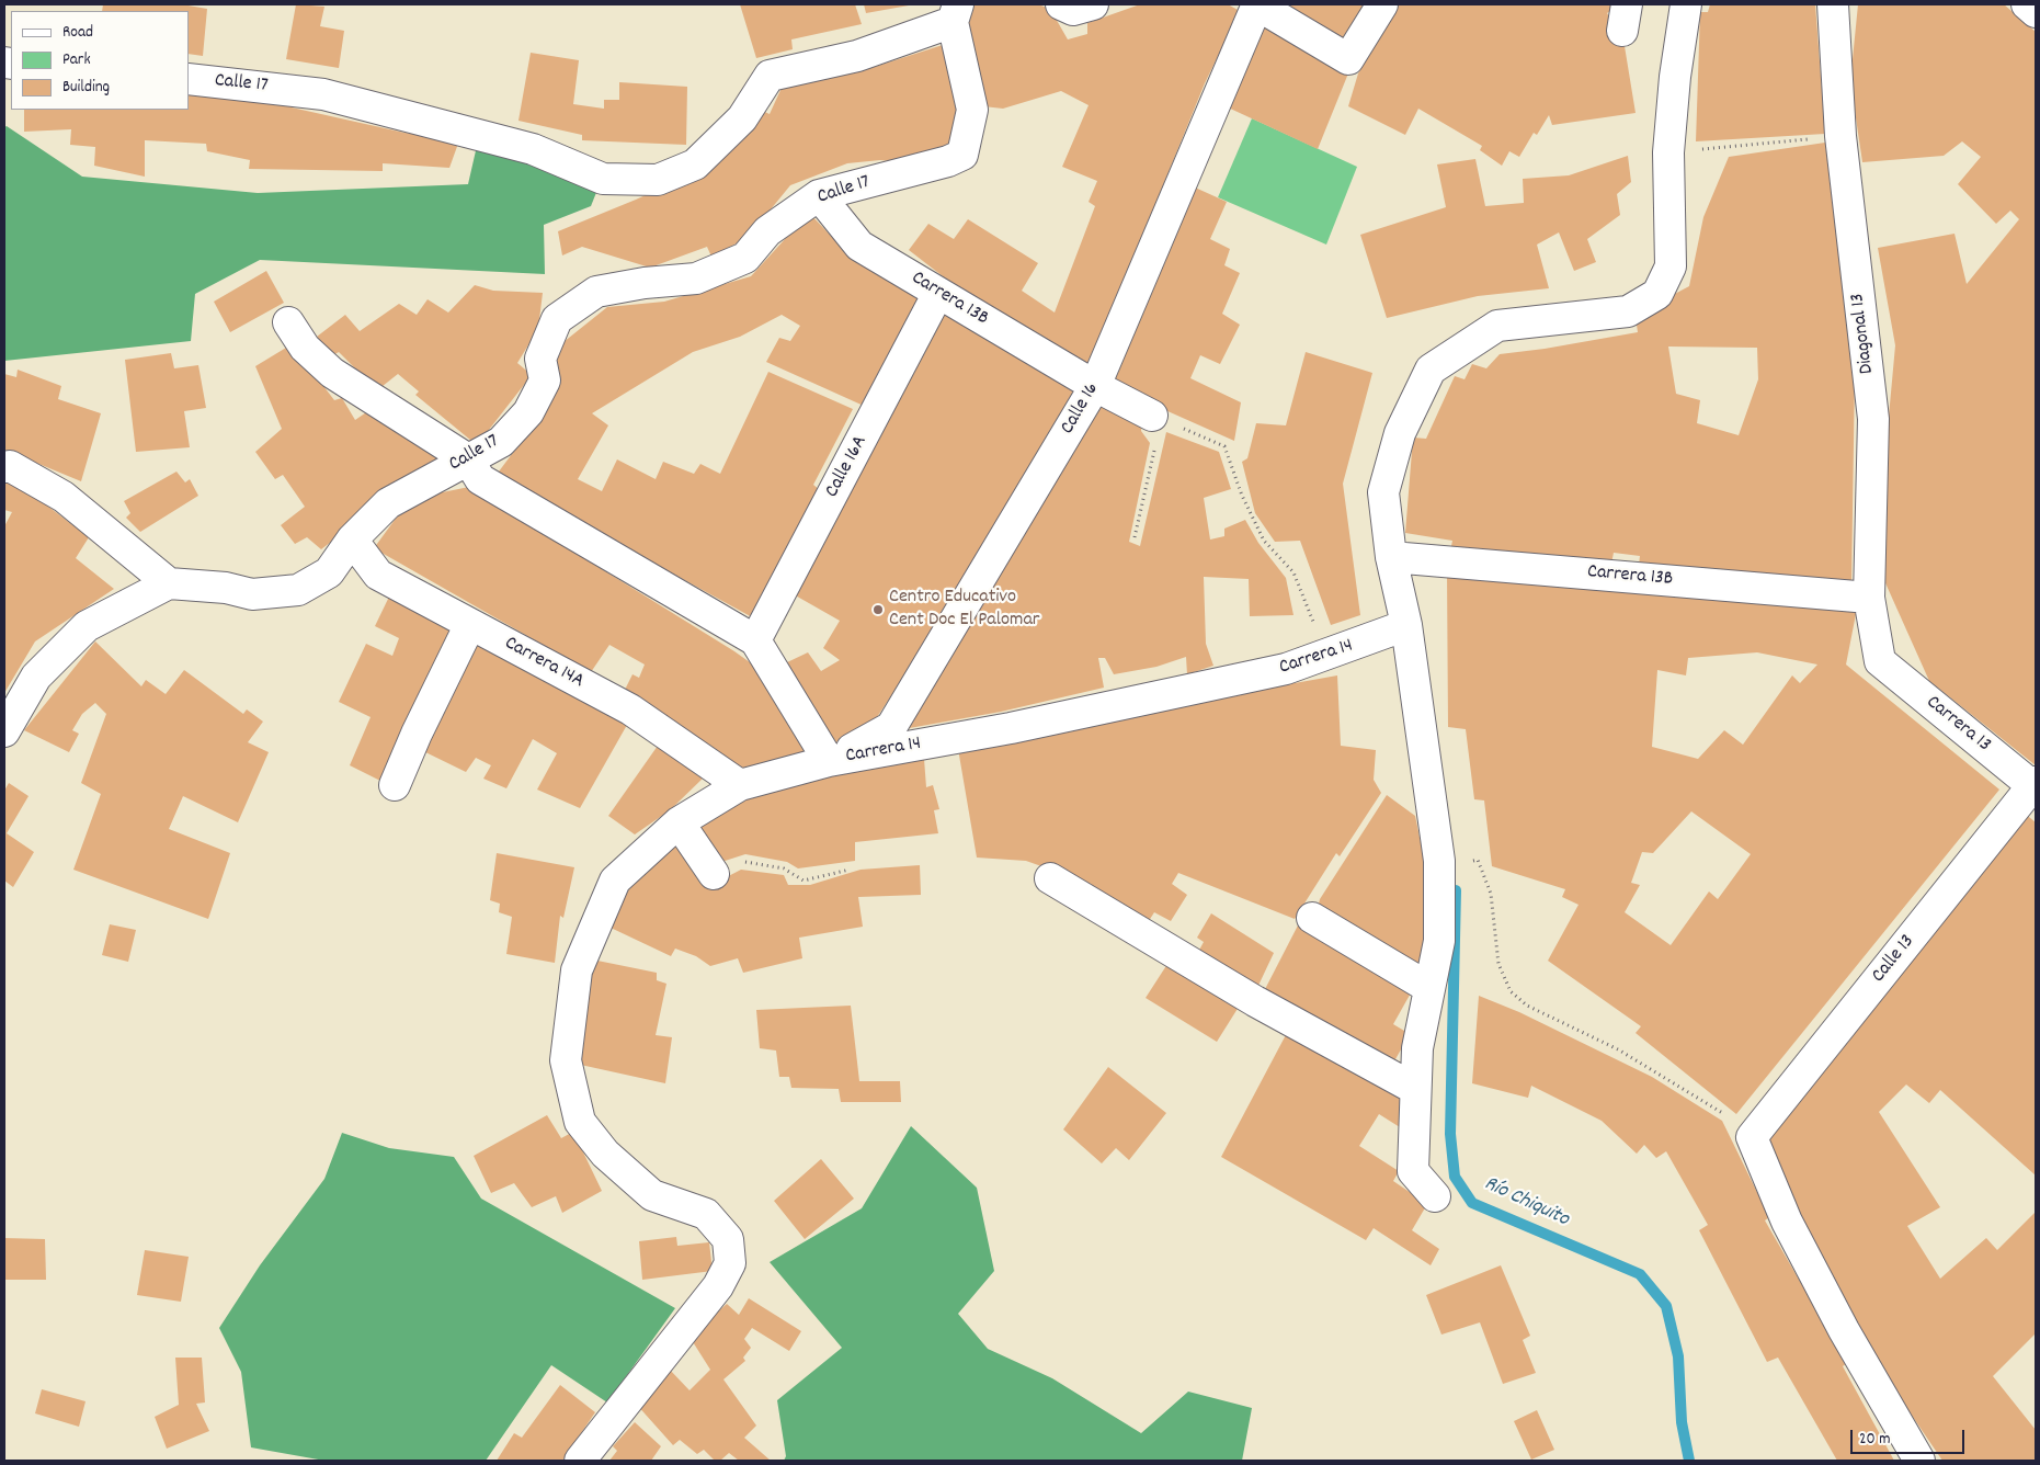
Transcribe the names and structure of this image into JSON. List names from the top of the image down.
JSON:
{
  "streets": {
    "street": [
      "Calle 17",
      "Carrera 13B",
      "Diagonal 13",
      "Calle 16",
      "Calle 16A",
      "Carrera 14",
      "Carrera 14A",
      "Carrera 13",
      "Calle 13"
    ]
  },
  "crossings": [
    ["Calle 17", "Carrera 13B"],
    ["Calle 17", "Carrera 14"],
    ["Calle 17", "Carrera 14A"],
    ["Carrera 13B", "Diagonal 13"],
    ["Carrera 13B", "Calle 16"],
    ["Carrera 13B", "Calle 16A"],
    ["Diagonal 13", "Carrera 13"],
    ["Calle 16", "Carrera 14"],
    ["Calle 16A", "Carrera 14"],
    ["Carrera 13", "Calle 13"]
  ],
  "water": ["Río Chiquito"],
  "places": ["Centro Educativo Cent Doc El Palomar"],
  "legend": ["Road", "Park", "Building"],
  "scale_bar": "20 m"
}
